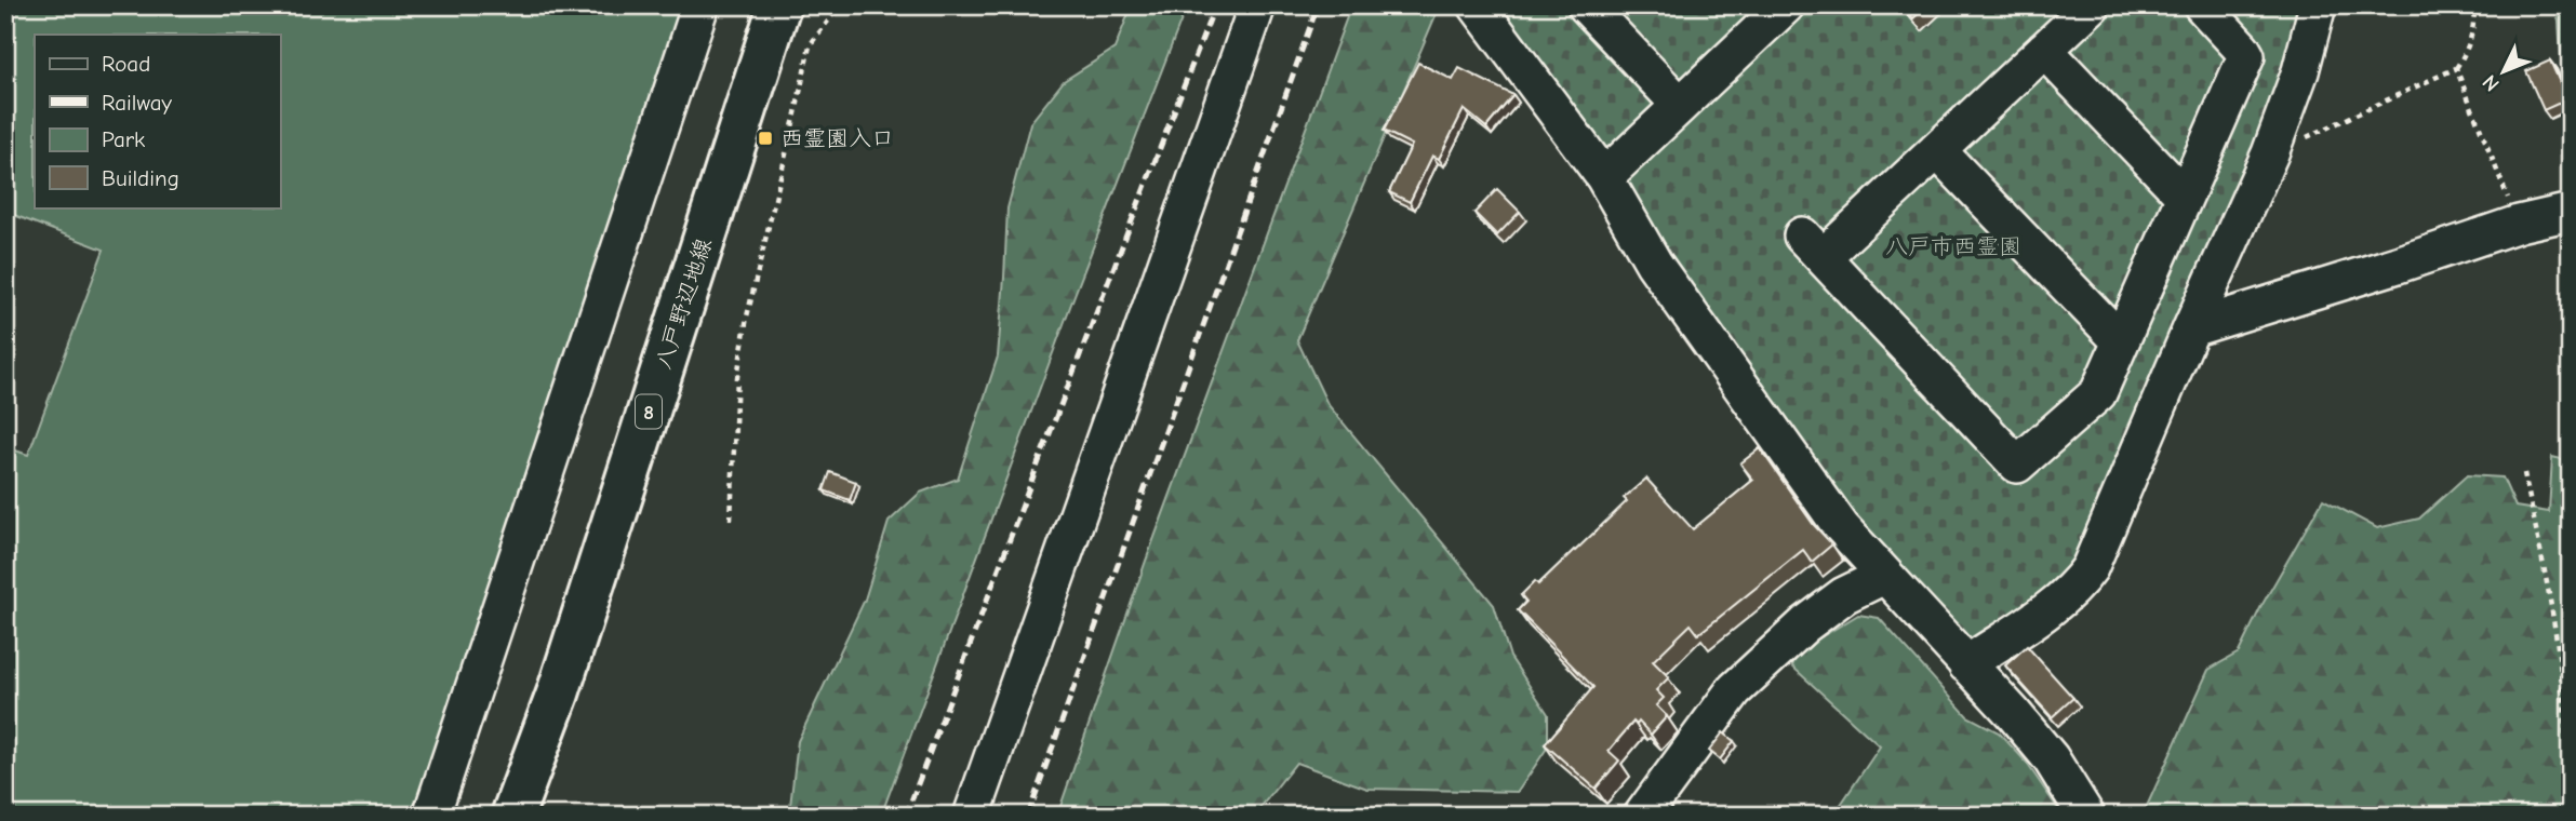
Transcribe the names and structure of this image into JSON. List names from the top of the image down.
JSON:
{
  "streets": {
    "main road": ["八戸野辺地線", "8"]
  },
  "parks": ["八戸市西霊園"],
  "places": {
    "transit": ["西霊園入口"]
  },
  "legend": [
    "Road",
    "Railway",
    "Park",
    "Building"
  ],
  "north": "bottom left"
}
